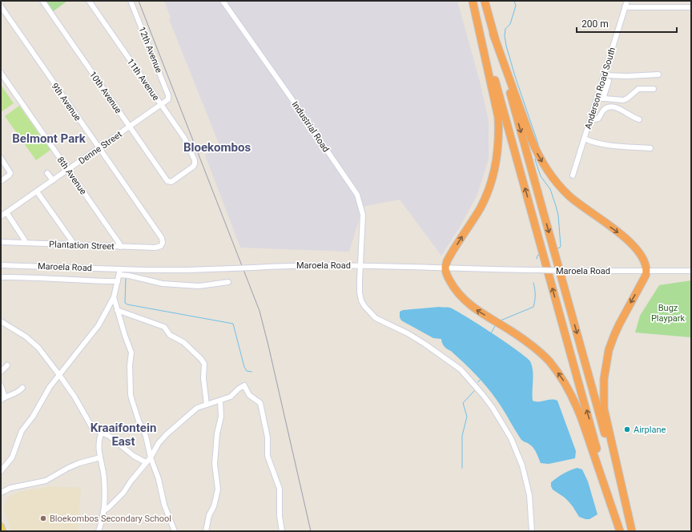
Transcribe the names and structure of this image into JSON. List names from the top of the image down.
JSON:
{
  "streets": {
    "street": [
      "12th Avenue",
      "11th Avenue",
      "Anderson Road South",
      "10th Avenue",
      "9th Avenue",
      "Industrial Road",
      "Denne Street",
      "8th Avenue",
      "Plantation Street",
      "Maroela Road"
    ]
  },
  "crossings": [
    ["12th Avenue", "Denne Street"],
    ["11th Avenue", "10th Avenue"],
    ["11th Avenue", "Denne Street"],
    ["10th Avenue", "Denne Street"],
    ["9th Avenue", "Denne Street"],
    ["9th Avenue", "Plantation Street"],
    ["Industrial Road", "Maroela Road"],
    ["Denne Street", "8th Avenue"],
    ["8th Avenue", "Plantation Street"]
  ],
  "districts": ["Belmont Park", "Bloekombos", "Kraaifontein East"],
  "parks": ["Bugz Playpark"],
  "places": ["Airplane", "Bloekombos Secondary School"],
  "scale_bar": "200 m"
}
